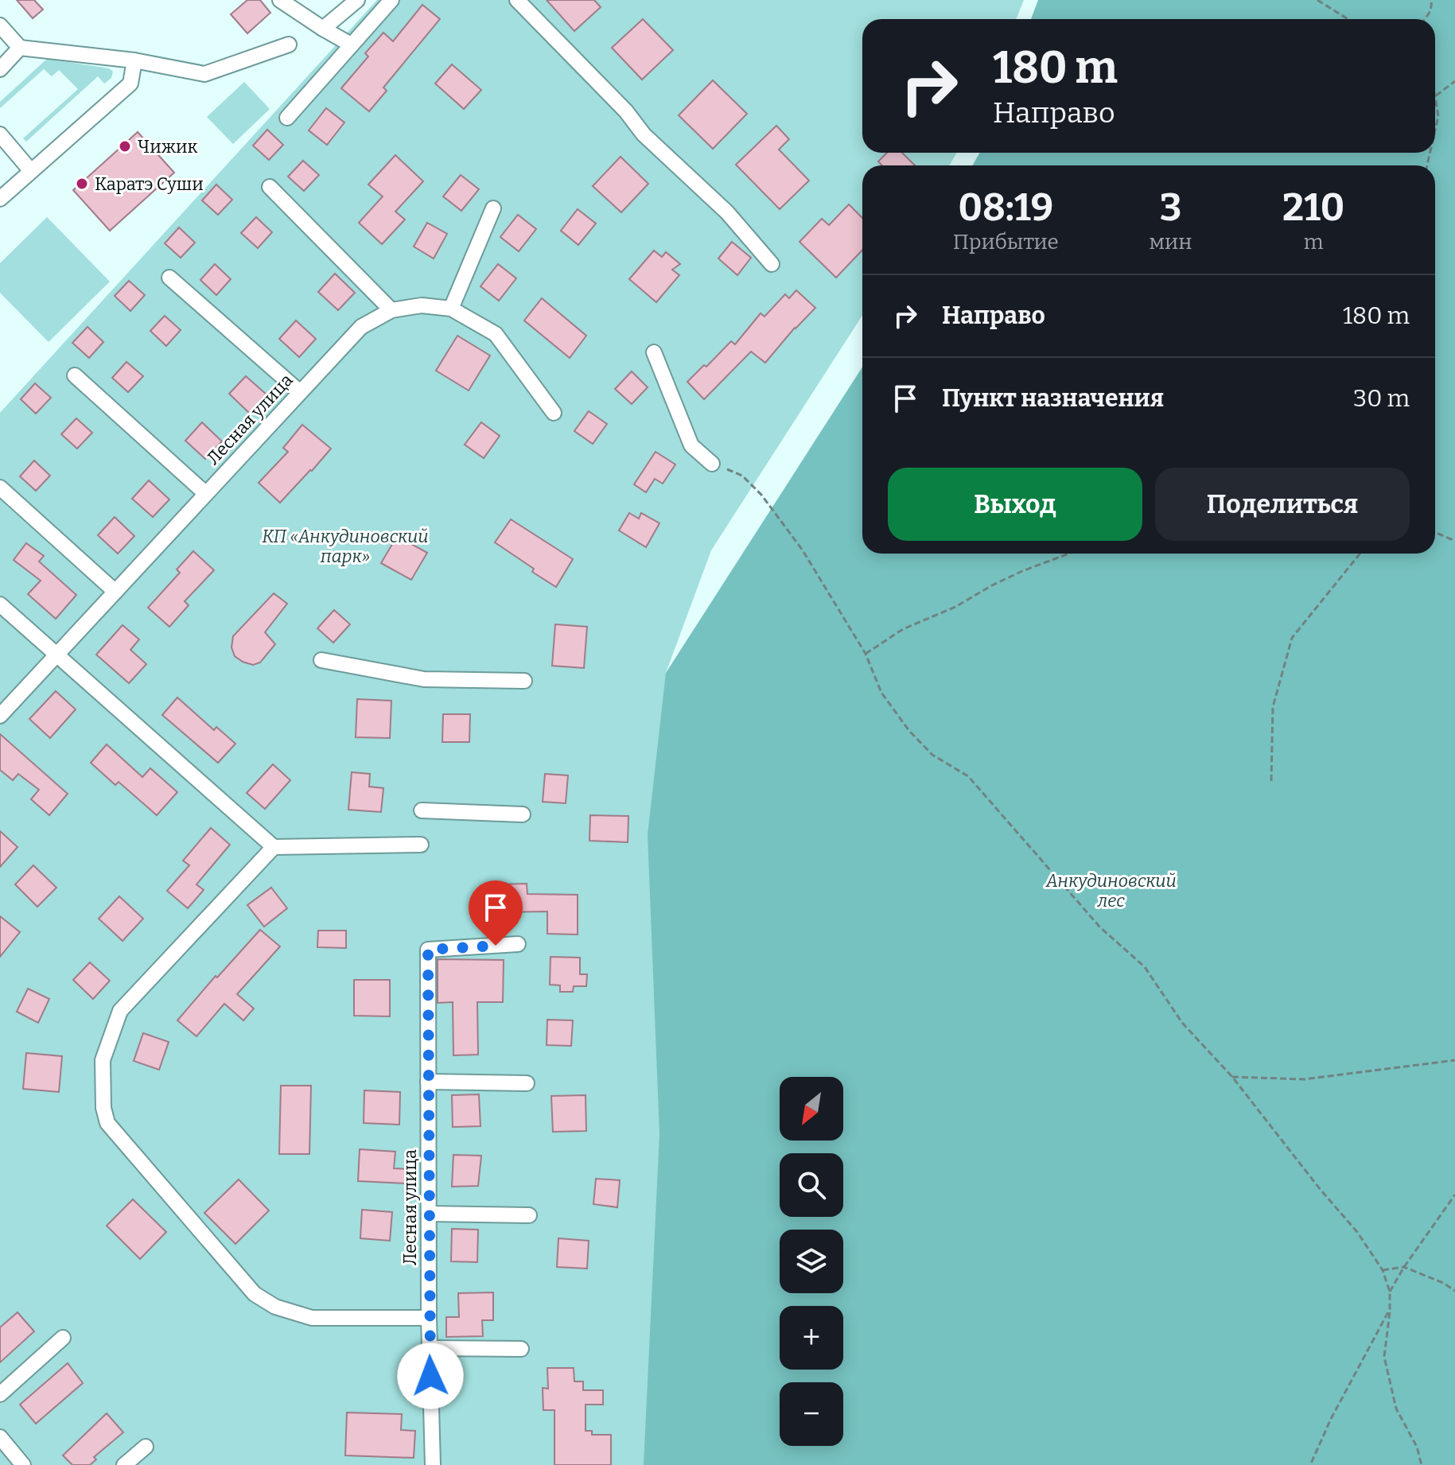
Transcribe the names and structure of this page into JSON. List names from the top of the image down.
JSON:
{
  "streets": {
    "street": ["Лесная улица"]
  },
  "parks": ["КП «Анкудиновский парк»", "Анкудиновский лес"],
  "places": ["Чижик", "Каратэ Суши"],
  "north": "bottom left",
  "page": {
    "turn": ["180 m", "Направо"],
    "eta": [
      "08:19",
      "Прибытие",
      "3",
      "мин",
      "210",
      "m"
    ],
    "list": [
      {
        "name": "Направо",
        "value": "180 m"
      },
      {
        "name": "Пункт назначения",
        "value": "30 m"
      }
    ],
    "buttons": ["Выход", "Поделиться"],
    "map_buttons": ["+", "−"]
  }
}
